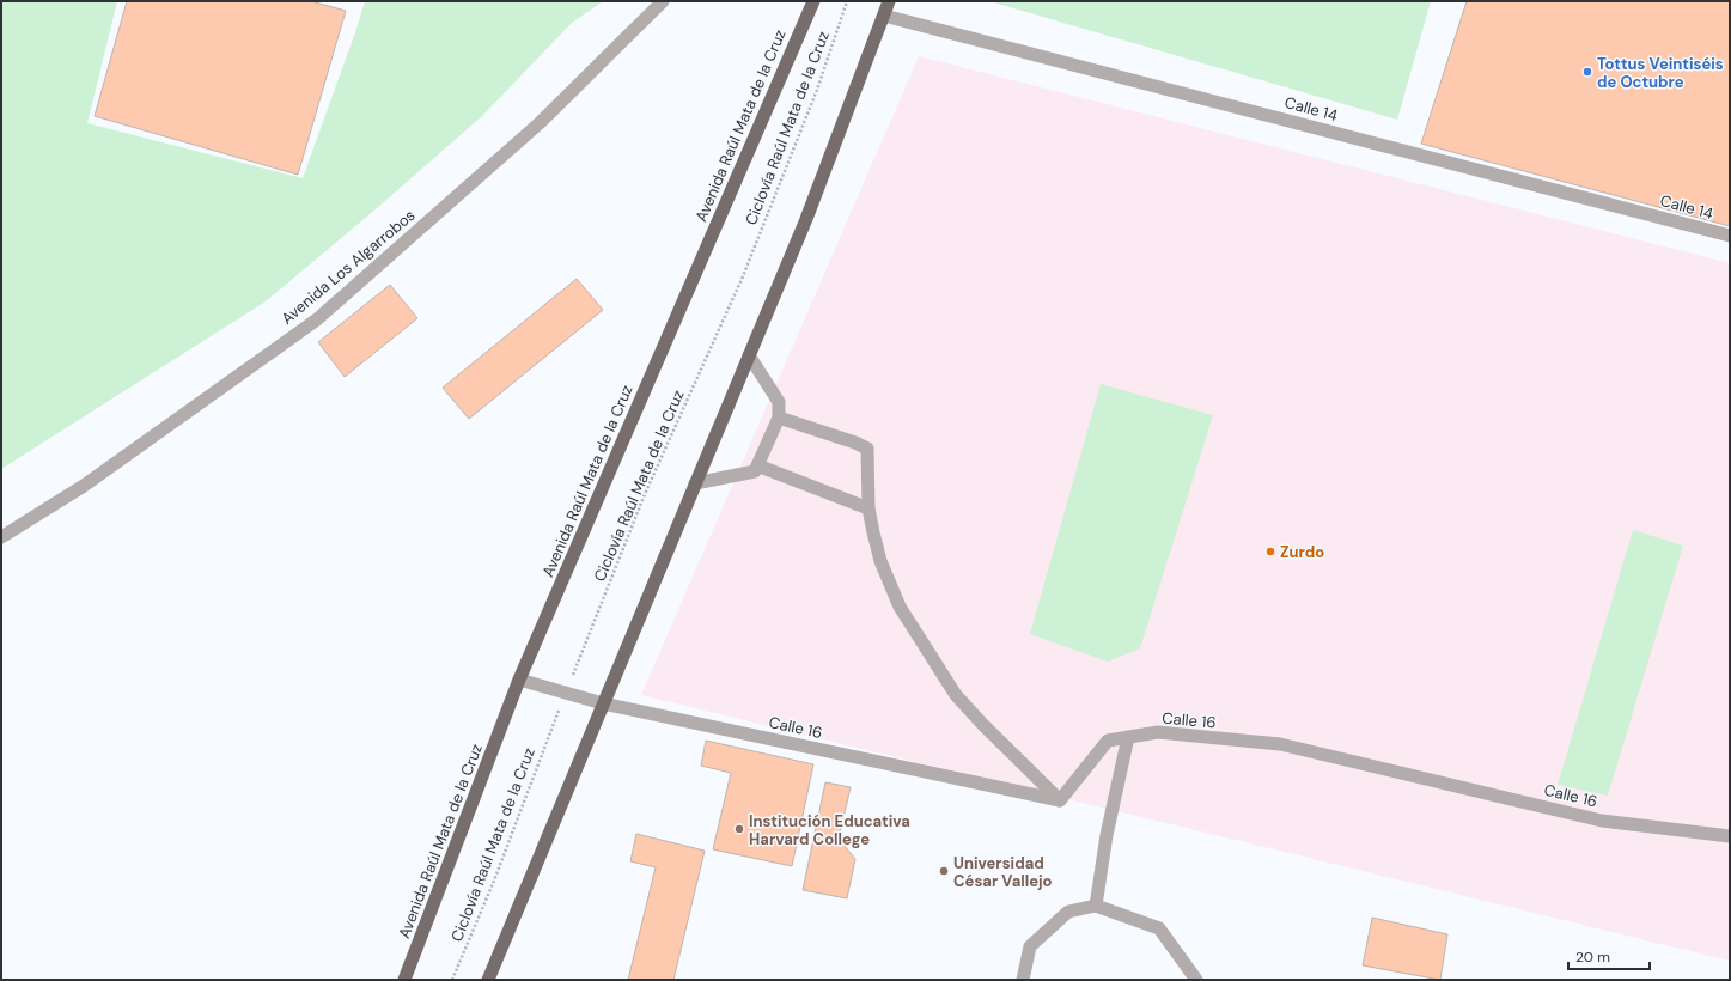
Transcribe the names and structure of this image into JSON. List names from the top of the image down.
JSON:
{
  "streets": {
    "main road": ["Avenida Raúl Mata de la Cruz"],
    "street": ["Calle 14", "Avenida Los Algarrobos", "Calle 16"],
    "path": ["Ciclovía Raúl Mata de la Cruz"]
  },
  "crossings": [
    ["Avenida Raúl Mata de la Cruz", "Calle 16"],
    ["Ciclovía Raúl Mata de la Cruz", "Calle 16"]
  ],
  "places": [
    "Tottus Veintiséis de Octubre",
    "Zurdo",
    "Institución Educativa Harvard College",
    "Universidad César Vallejo"
  ],
  "scale_bar": "20 m"
}
